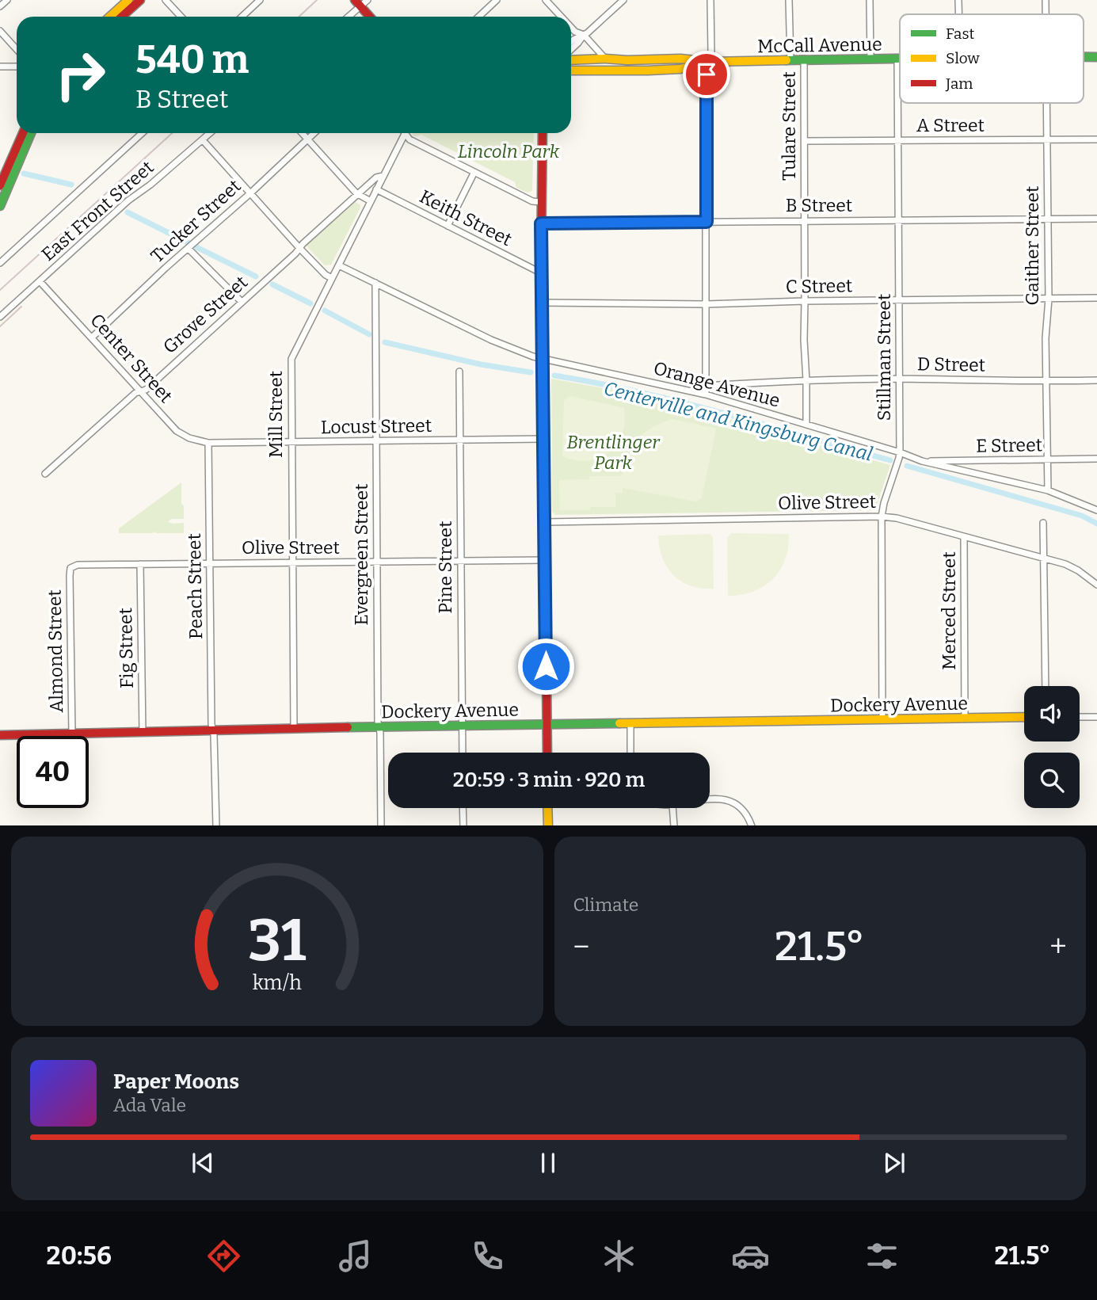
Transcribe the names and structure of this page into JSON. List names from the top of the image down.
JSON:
{
  "streets": {
    "street": [
      "McCall Avenue",
      "A Street",
      "Tulare Street",
      "B Street",
      "East Front Street",
      "Keith Street",
      "Tucker Street",
      "Gaither Street",
      "C Street",
      "Grove Street",
      "Stillman Street",
      "Center Street",
      "D Street",
      "Orange Avenue",
      "Mill Street",
      "Locust Street",
      "E Street",
      "Olive Street",
      "Evergreen Street",
      "Pine Street",
      "Peach Street",
      "Merced Street",
      "Fig Street",
      "Almond Street",
      "Dockery Avenue"
    ]
  },
  "crossings": [
    ["McCall Avenue", "Tulare Street"],
    ["McCall Avenue", "Stillman Street"],
    ["A Street", "Tulare Street"],
    ["A Street", "Gaither Street"],
    ["A Street", "Stillman Street"],
    ["Tulare Street", "B Street"],
    ["Tulare Street", "C Street"],
    ["Tulare Street", "D Street"],
    ["Tulare Street", "Orange Avenue"],
    ["B Street", "Gaither Street"],
    ["B Street", "Stillman Street"],
    ["East Front Street", "Center Street"],
    ["Keith Street", "Mill Street"],
    ["Tucker Street", "Center Street"],
    ["Gaither Street", "C Street"],
    ["Gaither Street", "D Street"],
    ["Gaither Street", "Orange Avenue"],
    ["Gaither Street", "E Street"],
    ["C Street", "Stillman Street"],
    ["Grove Street", "Center Street"],
    ["Grove Street", "Mill Street"],
    ["Stillman Street", "D Street"],
    ["Stillman Street", "Orange Avenue"],
    ["Stillman Street", "Olive Street"],
    ["Stillman Street", "Dockery Avenue"],
    ["Center Street", "Locust Street"],
    ["Center Street", "Peach Street"],
    ["Orange Avenue", "Mill Street"],
    ["Orange Avenue", "E Street"],
    ["Orange Avenue", "Evergreen Street"],
    ["Mill Street", "Locust Street"],
    ["Mill Street", "Olive Street"],
    ["Mill Street", "Dockery Avenue"],
    ["Locust Street", "Evergreen Street"],
    ["Locust Street", "Pine Street"],
    ["Locust Street", "Peach Street"],
    ["Olive Street", "Evergreen Street"],
    ["Olive Street", "Pine Street"],
    ["Olive Street", "Peach Street"],
    ["Olive Street", "Merced Street"],
    ["Olive Street", "Fig Street"],
    ["Olive Street", "Almond Street"],
    ["Evergreen Street", "Dockery Avenue"],
    ["Pine Street", "Dockery Avenue"],
    ["Peach Street", "Dockery Avenue"],
    ["Merced Street", "Dockery Avenue"],
    ["Fig Street", "Dockery Avenue"],
    ["Almond Street", "Dockery Avenue"]
  ],
  "water": ["Centerville and Kingsburg Canal"],
  "parks": ["Lincoln Park", "Brentlinger Park"],
  "legend": ["Fast", "Slow", "Jam"],
  "page": {
    "turn": ["540 m", "B Street"],
    "limit": "40",
    "trip": "20:59 · 3 min · 920 m",
    "tile": "Climate",
    "heat": ["−", "21.5°", "+"],
    "song": ["Paper Moons", "Ada Vale"],
    "tabs": ["20:56", "21.5°"],
    "gauge": ["31", "km/h"]
  }
}
